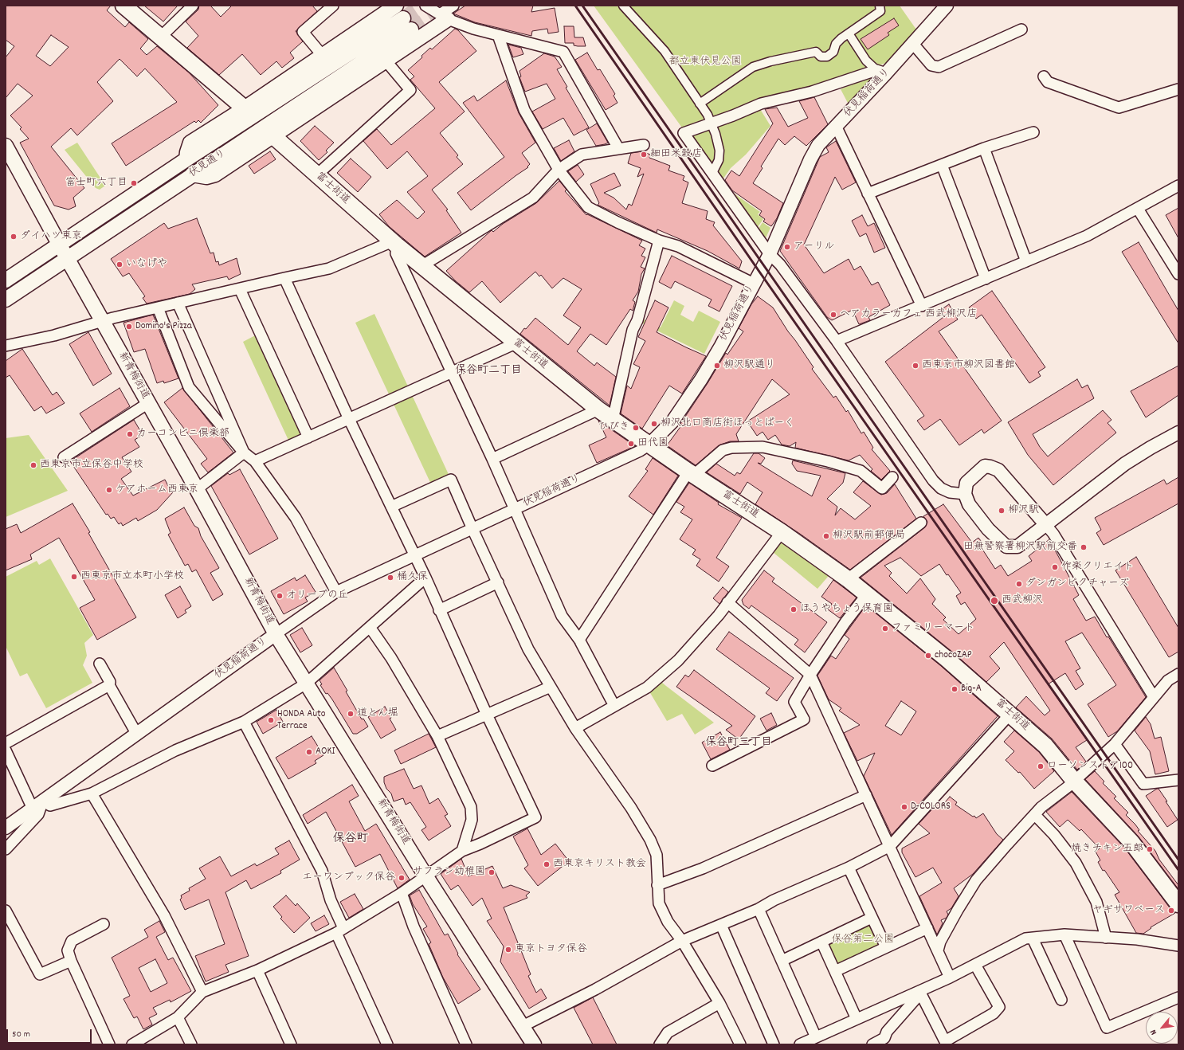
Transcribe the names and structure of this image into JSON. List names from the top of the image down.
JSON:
{
  "streets": {
    "main road": ["伏見通り", "富士街道", "新青梅街道"],
    "street": ["伏見稲荷通り"]
  },
  "crossings": [
    ["伏見稲荷通り", "富士街道"],
    ["伏見稲荷通り", "新青梅街道"],
    ["伏見通り", "新青梅街道"]
  ],
  "districts": ["保谷町二丁目", "保谷町三丁目", "保谷町"],
  "parks": ["都立東伏見公園", "保谷第二公園"],
  "places": [
    "細田米穀店",
    "富士町六丁目",
    "ダイハツ東京",
    "アーリル",
    "いなげや",
    "ヘアカラーカフェ 西武柳沢店",
    "Domino's Pizza",
    "柳沢駅通り",
    "西東京市柳沢図書館",
    "柳沢北口商店街ほっとぱーく",
    "ひびき",
    "カーコンビニ倶楽部",
    "田代園",
    "西東京市立保谷中学校",
    "ケアホーム西東京",
    "柳沢駅",
    "柳沢駅前郵便局",
    "田無警察署柳沢駅前交番",
    "作楽クリエイト",
    "西東京市立本町小学校",
    "桶久保",
    "ダンガンピクチャーズ",
    "オリーブの丘",
    "西武柳沢",
    "ほうやちょう保育園",
    "ファミリーマート",
    "chocoZAP",
    "Big-A",
    "道とん堀",
    "HONDA Auto Terrace",
    "AOKI",
    "ローソンストア100",
    "D-COLORS",
    "焼きチキン五郎",
    "西東京キリスト教会",
    "サフラン幼稚園",
    "エーワンブック保谷",
    "ヤギサワベース",
    "東京トヨタ保谷"
  ],
  "scale_bar": "50 m",
  "north": "bottom left"
}
